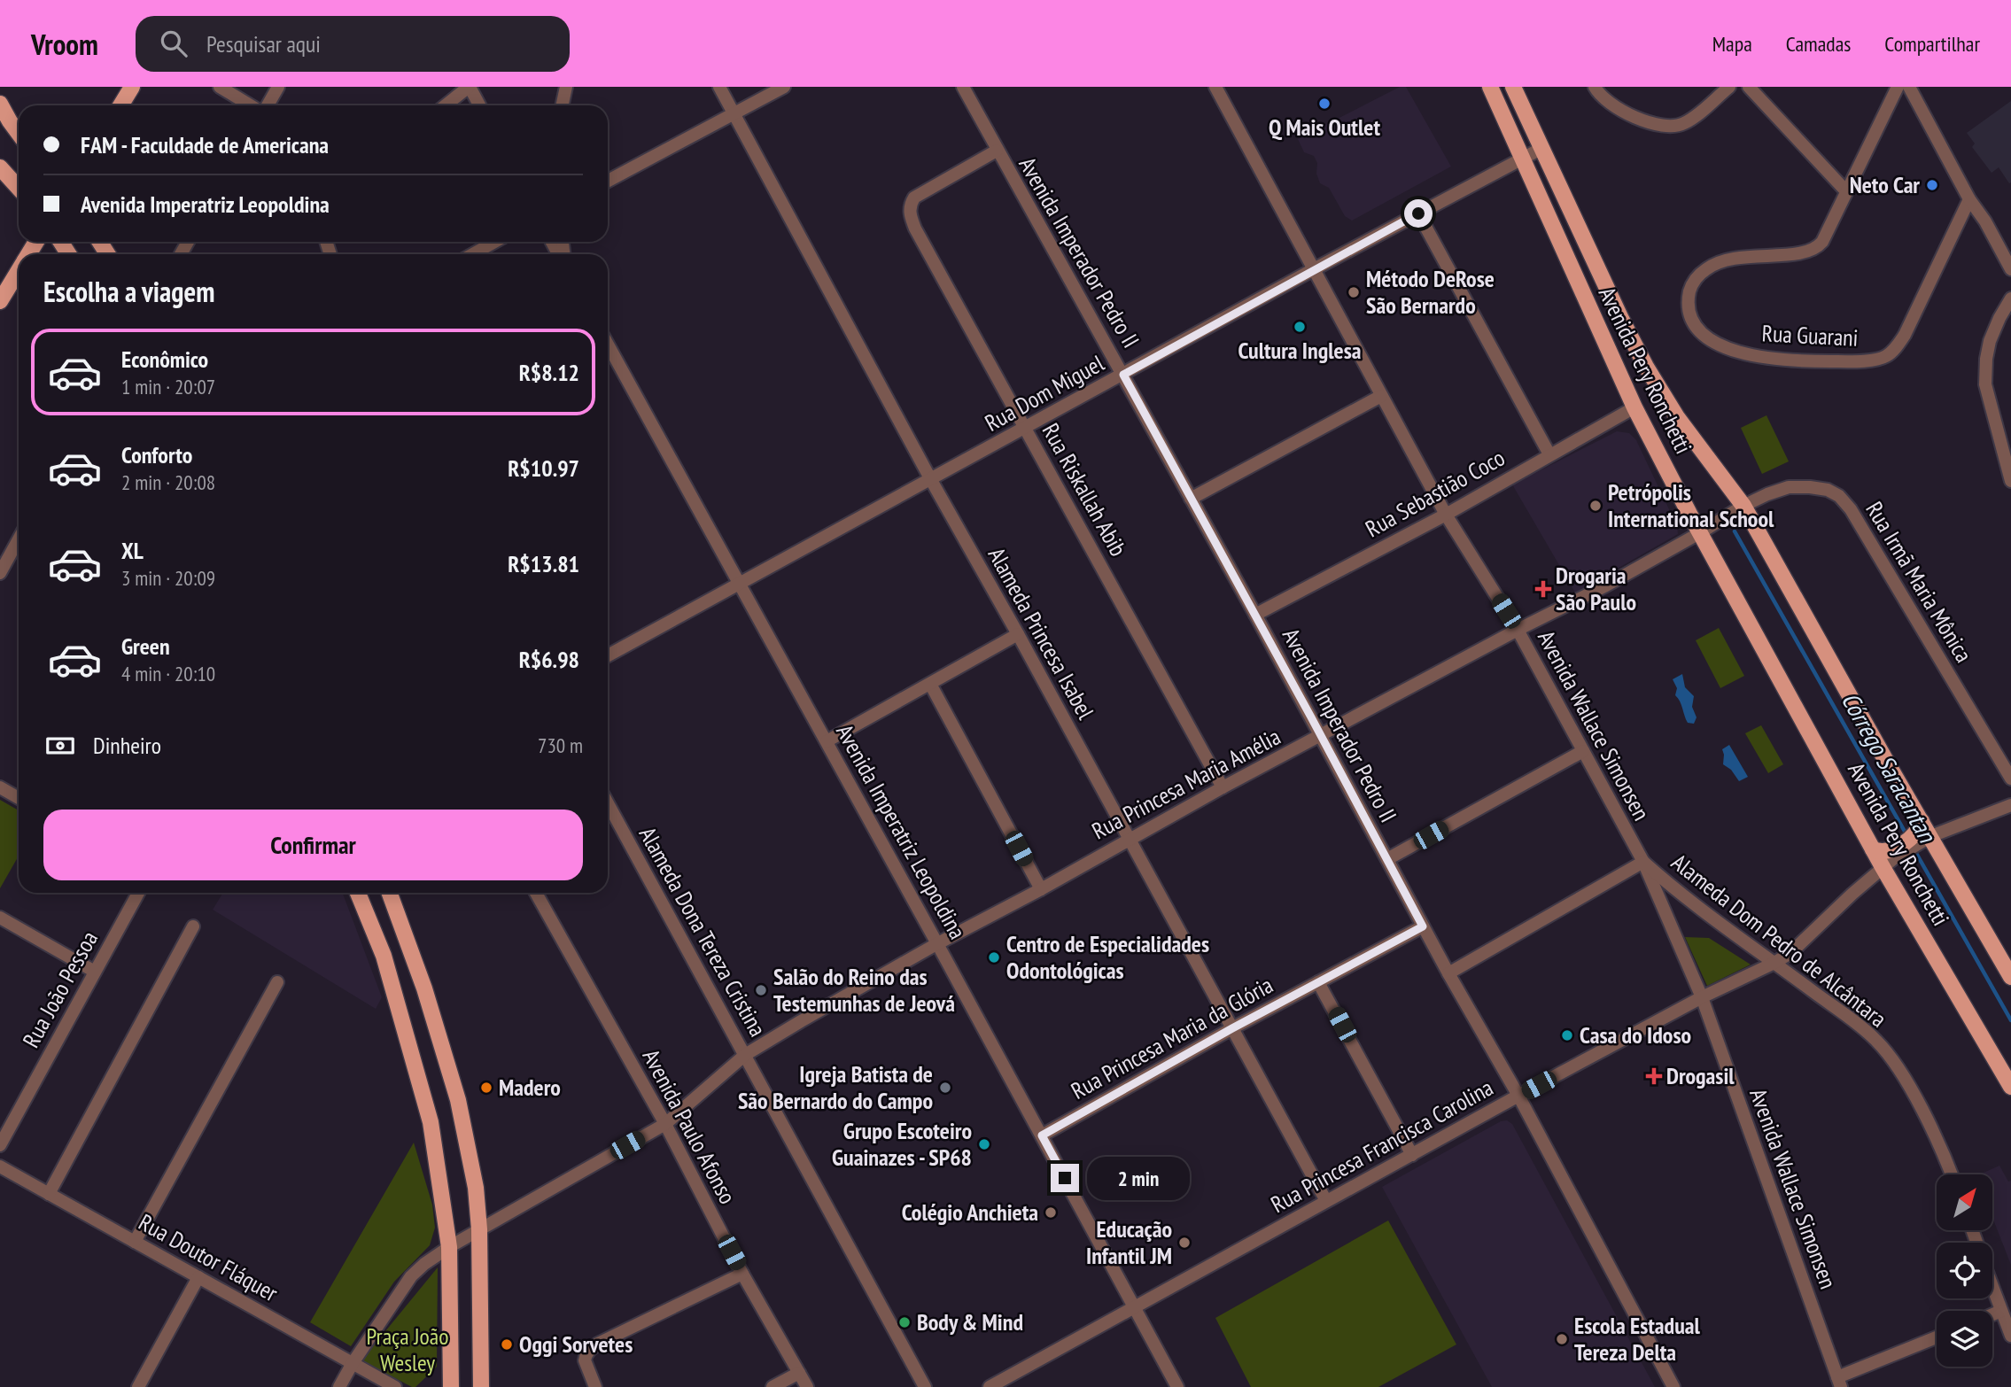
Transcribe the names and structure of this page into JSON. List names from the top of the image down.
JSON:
{
  "streets": {
    "main road": ["Avenida Pery Ronchetti"],
    "street": [
      "Avenida Imperador Pedro II",
      "Rua Guarani",
      "Rua Dom Miguel",
      "Rua Riskallah Abib",
      "Rua Sebastião Coco",
      "Rua Irmã Maria Mônica",
      "Alameda Princesa Isabel",
      "Avenida Wallace Simonsen",
      "Rua Princesa Maria Amélia",
      "Avenida Imperatriz Leopoldina",
      "Alameda Dona Tereza Cristina",
      "Alameda Dom Pedro de Alcântara",
      "Rua João Pessoa",
      "Rua Princesa Maria da Glória",
      "Avenida Paulo Afonso",
      "Rua Princesa Francisca Carolina",
      "Rua Doutor Fláquer"
    ]
  },
  "crossings": [
    ["Avenida Imperador Pedro II", "Rua Dom Miguel"],
    ["Avenida Imperador Pedro II", "Rua Riskallah Abib"],
    ["Avenida Imperador Pedro II", "Rua Sebastião Coco"],
    ["Avenida Imperador Pedro II", "Rua Princesa Maria Amélia"],
    ["Avenida Imperador Pedro II", "Rua Princesa Maria da Glória"],
    ["Avenida Imperador Pedro II", "Rua Princesa Francisca Carolina"],
    ["Avenida Pery Ronchetti", "Rua Dom Miguel"],
    ["Avenida Pery Ronchetti", "Rua Sebastião Coco"],
    ["Avenida Pery Ronchetti", "Rua Irmã Maria Mônica"],
    ["Avenida Pery Ronchetti", "Rua Princesa Maria Amélia"],
    ["Avenida Pery Ronchetti", "Rua Princesa Francisca Carolina"],
    ["Rua Dom Miguel", "Rua Riskallah Abib"],
    ["Rua Dom Miguel", "Alameda Princesa Isabel"],
    ["Rua Dom Miguel", "Avenida Wallace Simonsen"],
    ["Rua Dom Miguel", "Avenida Imperatriz Leopoldina"],
    ["Rua Riskallah Abib", "Rua Princesa Maria Amélia"],
    ["Rua Sebastião Coco", "Avenida Wallace Simonsen"],
    ["Rua Irmã Maria Mônica", "Rua Princesa Maria Amélia"],
    ["Alameda Princesa Isabel", "Rua Princesa Maria Amélia"],
    ["Alameda Princesa Isabel", "Rua Princesa Maria da Glória"],
    ["Alameda Princesa Isabel", "Rua Princesa Francisca Carolina"],
    ["Avenida Wallace Simonsen", "Rua Princesa Maria Amélia"],
    ["Avenida Wallace Simonsen", "Alameda Dom Pedro de Alcântara"],
    ["Avenida Wallace Simonsen", "Rua Princesa Francisca Carolina"],
    ["Rua Princesa Maria Amélia", "Avenida Imperatriz Leopoldina"],
    ["Rua Princesa Maria Amélia", "Alameda Dona Tereza Cristina"],
    ["Rua Princesa Maria Amélia", "Avenida Paulo Afonso"],
    ["Rua Princesa Maria Amélia", "Rua Doutor Fláquer"],
    ["Avenida Imperatriz Leopoldina", "Rua Princesa Maria da Glória"],
    ["Avenida Imperatriz Leopoldina", "Rua Princesa Francisca Carolina"],
    ["Alameda Dom Pedro de Alcântara", "Rua Princesa Francisca Carolina"]
  ],
  "water": ["Córrego Saracantan"],
  "parks": ["Praça João Wesley"],
  "places": {
    "other": [
      "Q Mais Outlet",
      "Neto Car",
      "Método DeRose São Bernardo",
      "Cultura Inglesa",
      "Petrópolis International School",
      "Centro de Especialidades Odontológicas",
      "Salão do Reino das Testemunhas de Jeová",
      "Casa do Idoso",
      "Madero",
      "Igreja Batista de São Bernardo do Campo",
      "Grupo Escoteiro Guainazes - SP68",
      "Colégio Anchieta",
      "Educação Infantil JM",
      "Body & Mind",
      "Escola Estadual Tereza Delta",
      "Oggi Sorvetes"
    ],
    "health": ["Drogaria São Paulo", "Drogasil"]
  },
  "north": "top right",
  "page": {
    "header": "Vroom",
    "search": "Pesquisar aqui",
    "nav": ["Mapa", "Camadas", "Compartilhar"],
    "banner": ["FAM - Faculdade de Americana", "Avenida Imperatriz Leopoldina"],
    "heading": "Escolha a viagem",
    "list": [
      {
        "name": "Econômico",
        "note": "1 min · 20:07",
        "value": "R$8.12"
      },
      {
        "name": "Conforto",
        "note": "2 min · 20:08",
        "value": "R$10.97"
      },
      {
        "name": "XL",
        "note": "3 min · 20:09",
        "value": "R$13.81"
      },
      {
        "name": "Green",
        "note": "4 min · 20:10",
        "value": "R$6.98"
      }
    ],
    "pay": ["Dinheiro", "730 m"],
    "buttons": "Confirmar",
    "bubble": "2 min"
  }
}
